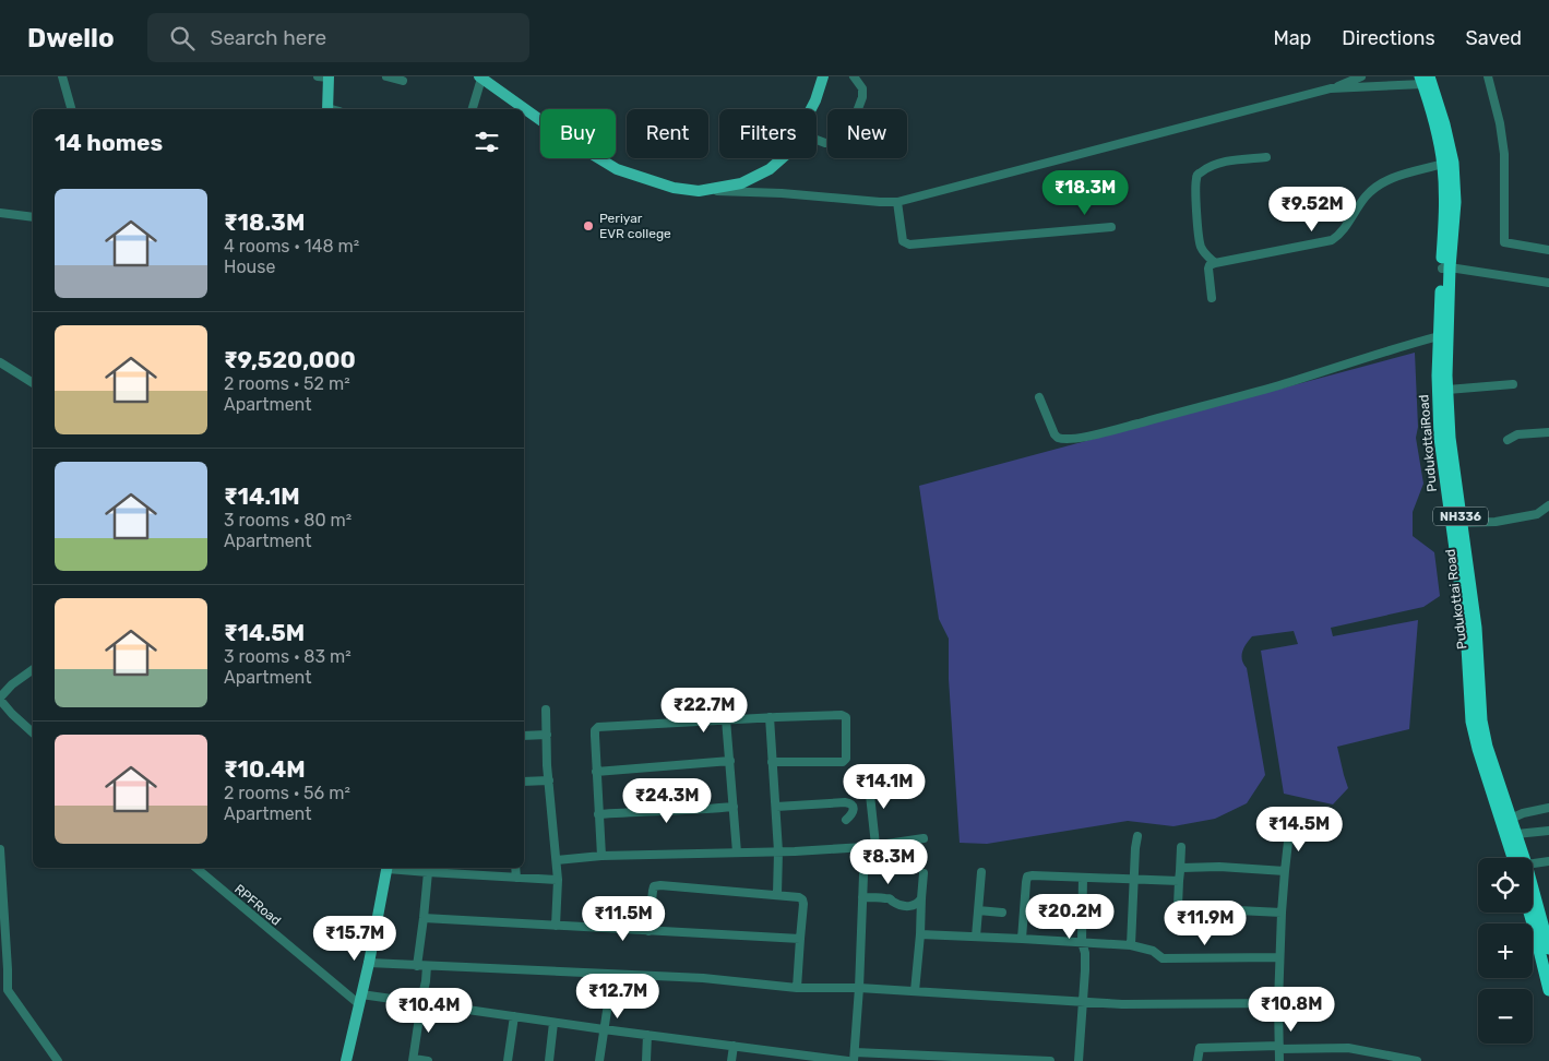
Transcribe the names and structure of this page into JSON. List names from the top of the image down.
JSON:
{
  "streets": {
    "highway": ["PudukottaiRoad", "NH336", "Pudukottai Road"],
    "street": ["RPFRoad"]
  },
  "crossings": [
    ["PudukottaiRoad", "Pudukottai Road"],
    ["NH336", "Pudukottai Road"]
  ],
  "places": ["Periyar EVR college"],
  "page": {
    "header": "Dwello",
    "search": "Search here",
    "nav": ["Map", "Directions", "Saved"],
    "chip": [
      "Buy",
      "Rent",
      "Filters",
      "New"
    ],
    "heading": "14 homes",
    "price": [
      "₹18.3M",
      "₹9.52M",
      "₹22.7M",
      "₹14.1M",
      "₹24.3M",
      "₹14.5M",
      "₹8.3M",
      "₹20.2M",
      "₹11.5M",
      "₹11.9M",
      "₹15.7M",
      "₹12.7M",
      "₹10.8M",
      "₹10.4M"
    ],
    "list": [
      {
        "name": "₹18.3M",
        "note": "4 rooms · 148 m² · House"
      },
      {
        "name": "₹9,520,000",
        "note": "2 rooms · 52 m² · Apartment"
      },
      {
        "name": "₹14.1M",
        "note": "3 rooms · 80 m² · Apartment"
      },
      {
        "name": "₹14.5M",
        "note": "3 rooms · 83 m² · Apartment"
      },
      {
        "name": "₹10.4M",
        "note": "2 rooms · 56 m² · Apartment"
      }
    ],
    "map_buttons": ["+", "−"]
  }
}
